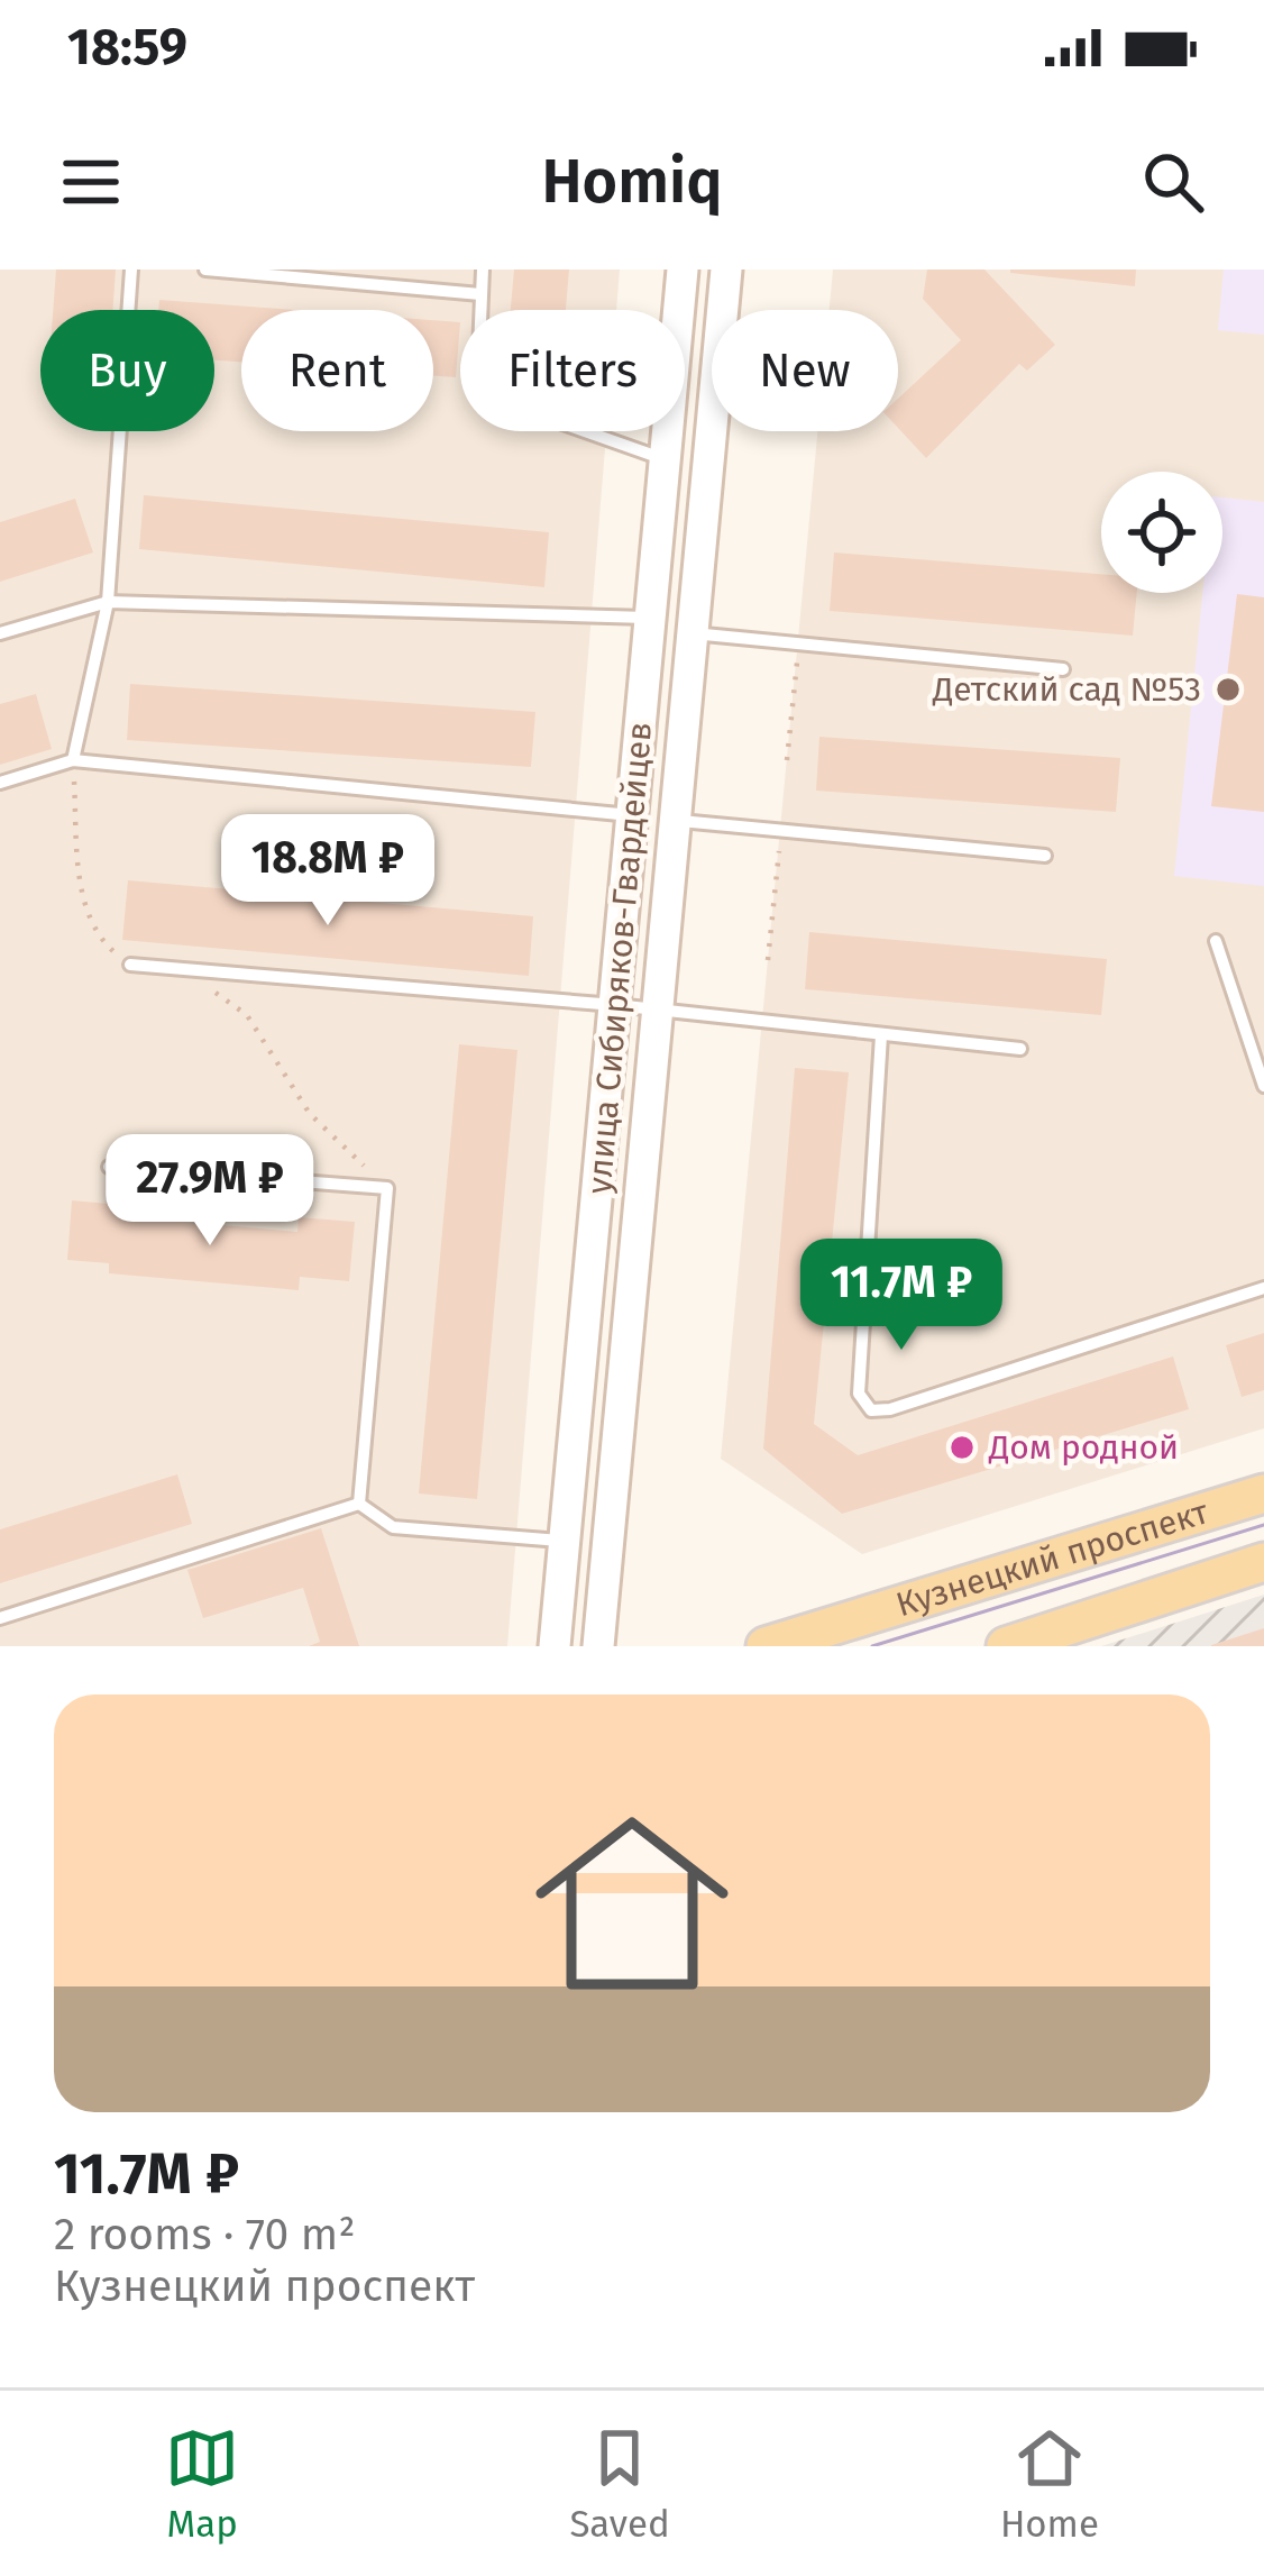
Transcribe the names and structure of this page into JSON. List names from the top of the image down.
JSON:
{
  "streets": {
    "main road": ["улица Сибиряков-Гвардейцев", "Кузнецкий проспект"]
  },
  "places": ["Детский сад №53", "Дом родной"],
  "page": {
    "status": "18:59",
    "header": "Homiq",
    "chip": [
      "Buy",
      "Rent",
      "Filters",
      "New"
    ],
    "price": ["18.8M ₽", "27.9M ₽", "11.7M ₽"],
    "list": [
      {
        "name": "11.7M ₽",
        "note": "2 rooms · 70 m² · Кузнецкий проспект"
      }
    ],
    "tabs": ["Map", "Saved", "Home"]
  }
}
